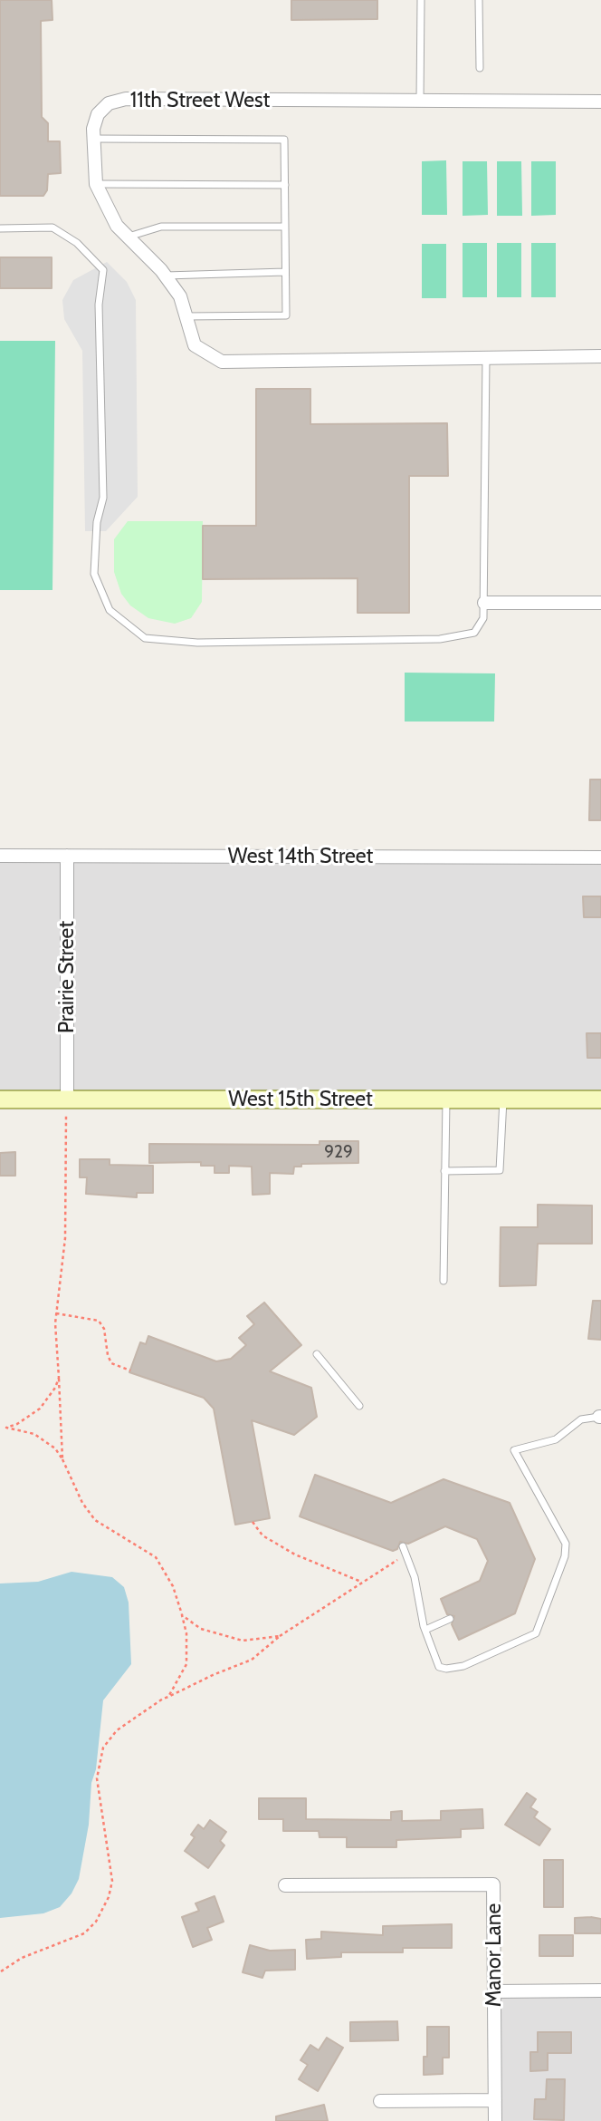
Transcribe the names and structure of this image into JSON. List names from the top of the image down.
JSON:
{
  "streets": {
    "street": [
      "11th Street West",
      "West 14th Street",
      "Prairie Street",
      "West 15th Street",
      "Manor Lane"
    ]
  },
  "crossings": [
    ["West 14th Street", "Prairie Street"],
    ["Prairie Street", "West 15th Street"]
  ],
  "house_numbers": ["929"]
}
